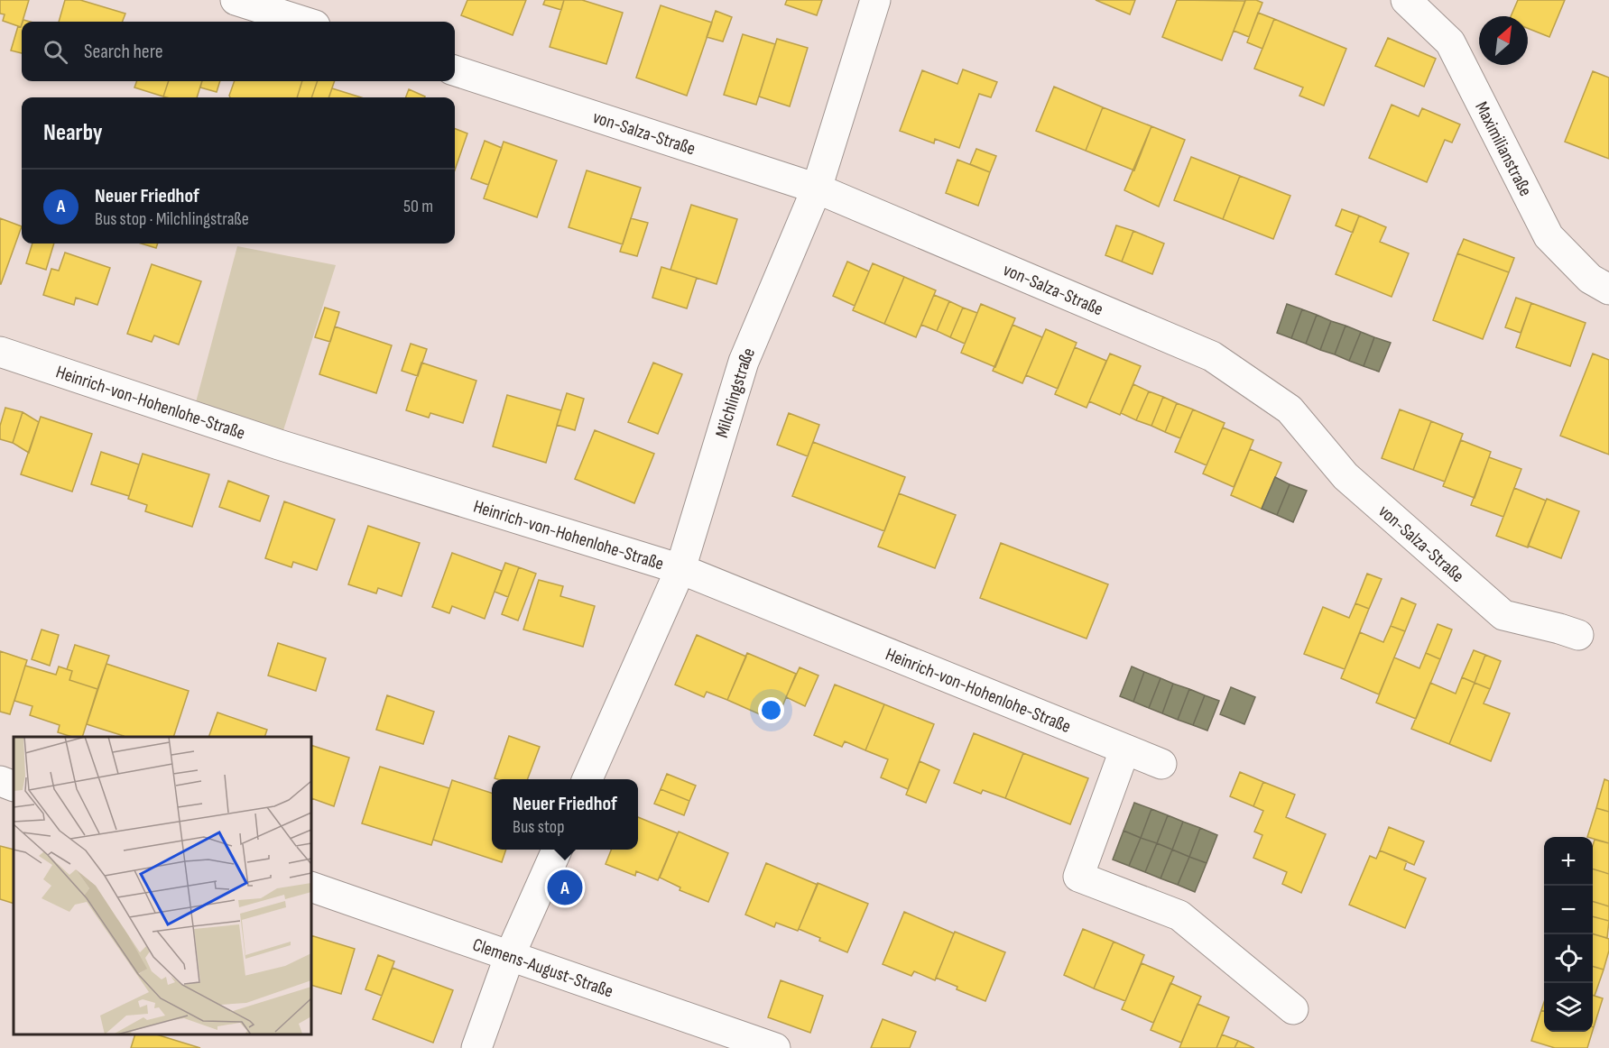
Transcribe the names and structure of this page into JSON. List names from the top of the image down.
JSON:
{
  "streets": {
    "street": [
      "von-Salza-Straße",
      "Maximilianstraße",
      "Milchlingstraße",
      "Heinrich-von-Hohenlohe-Straße",
      "Clemens-August-Straße"
    ]
  },
  "crossings": [
    ["von-Salza-Straße", "Milchlingstraße"],
    ["Milchlingstraße", "Heinrich-von-Hohenlohe-Straße"]
  ],
  "north": "top right",
  "page": {
    "search": "Search here",
    "heading": "Nearby",
    "list": [
      {
        "mark": "A",
        "name": "Neuer Friedhof",
        "note": "Bus stop · Milchlingstraße",
        "value": "50 m"
      }
    ],
    "popup": ["Neuer Friedhof", "Bus stop"],
    "map_buttons": ["+", "−"],
    "pins": "A"
  }
}
